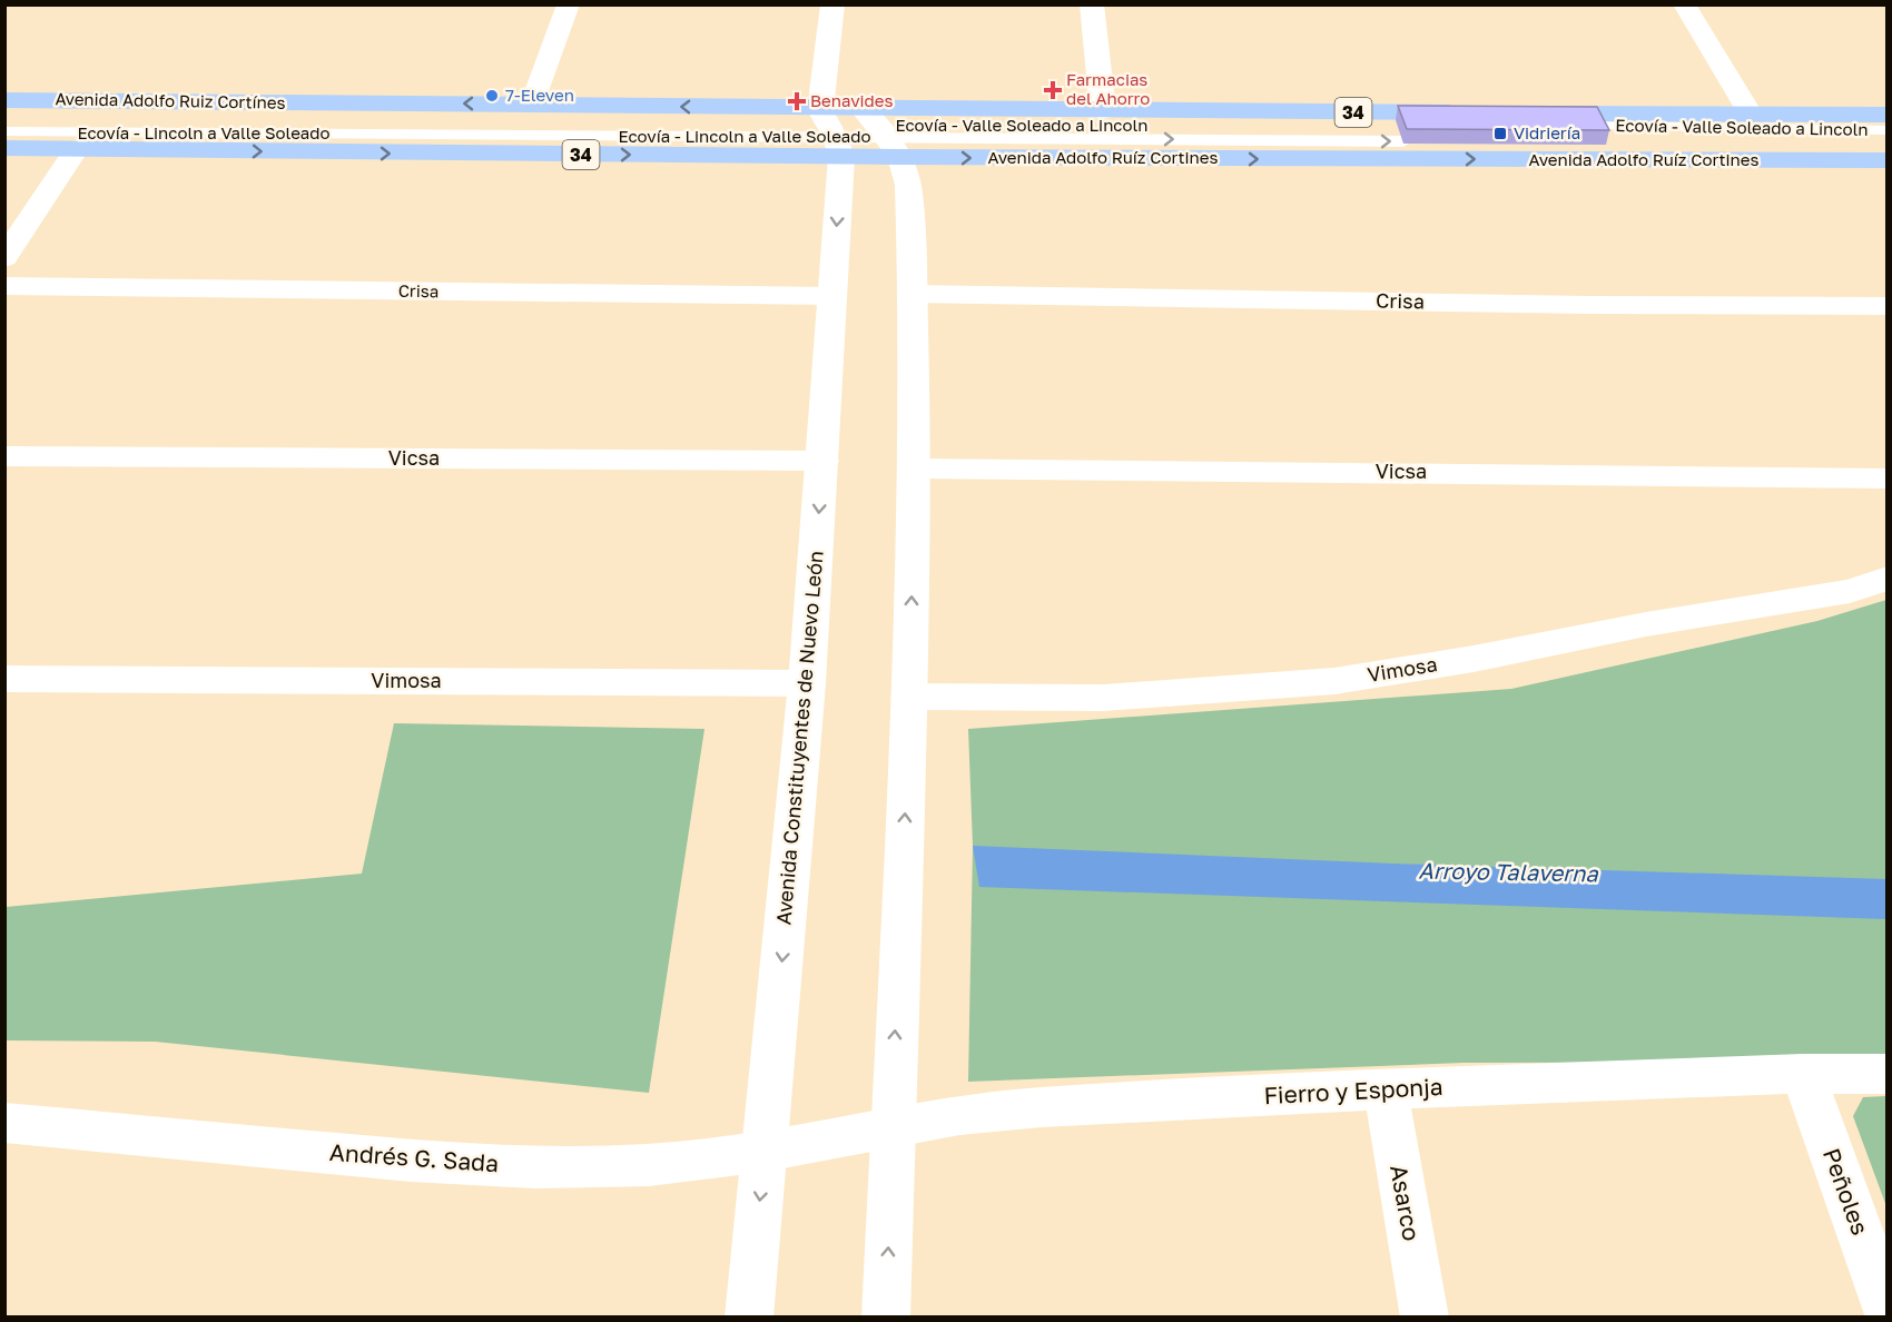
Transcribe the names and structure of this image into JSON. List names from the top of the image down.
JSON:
{
  "streets": {
    "main road": ["Avenida Adolfo Ruiz Cortínes", "34", "Avenida Adolfo Ruíz Cortines"],
    "street": [
      "Crisa",
      "Vicsa",
      "Vimosa",
      "Avenida Constituyentes de Nuevo León",
      "Fierro y Esponja",
      "Andrés G. Sada",
      "Peñoles",
      "Asarco"
    ],
    "lane": ["Ecovía - Valle Soleado a Lincoln", "Ecovía - Lincoln a Valle Soleado"]
  },
  "crossings": [
    ["Avenida Adolfo Ruiz Cortínes", "Avenida Adolfo Ruíz Cortines"],
    ["34", "Avenida Adolfo Ruíz Cortines"],
    ["Ecovía - Lincoln a Valle Soleado", "Avenida Adolfo Ruíz Cortines"],
    ["Ecovía - Lincoln a Valle Soleado", "Avenida Constituyentes de Nuevo León"],
    ["Avenida Adolfo Ruíz Cortines", "Avenida Constituyentes de Nuevo León"],
    ["Crisa", "Avenida Constituyentes de Nuevo León"],
    ["Vicsa", "Avenida Constituyentes de Nuevo León"],
    ["Vimosa", "Avenida Constituyentes de Nuevo León"],
    ["Avenida Constituyentes de Nuevo León", "Andrés G. Sada"],
    ["Fierro y Esponja", "Andrés G. Sada"],
    ["Fierro y Esponja", "Peñoles"],
    ["Fierro y Esponja", "Asarco"]
  ],
  "water": ["Arroyo Talaverna"],
  "places": {
    "health": ["Farmacias del Ahorro", "Benavides"],
    "other": ["7-Eleven"],
    "transit": ["Vidriería"]
  }
}
